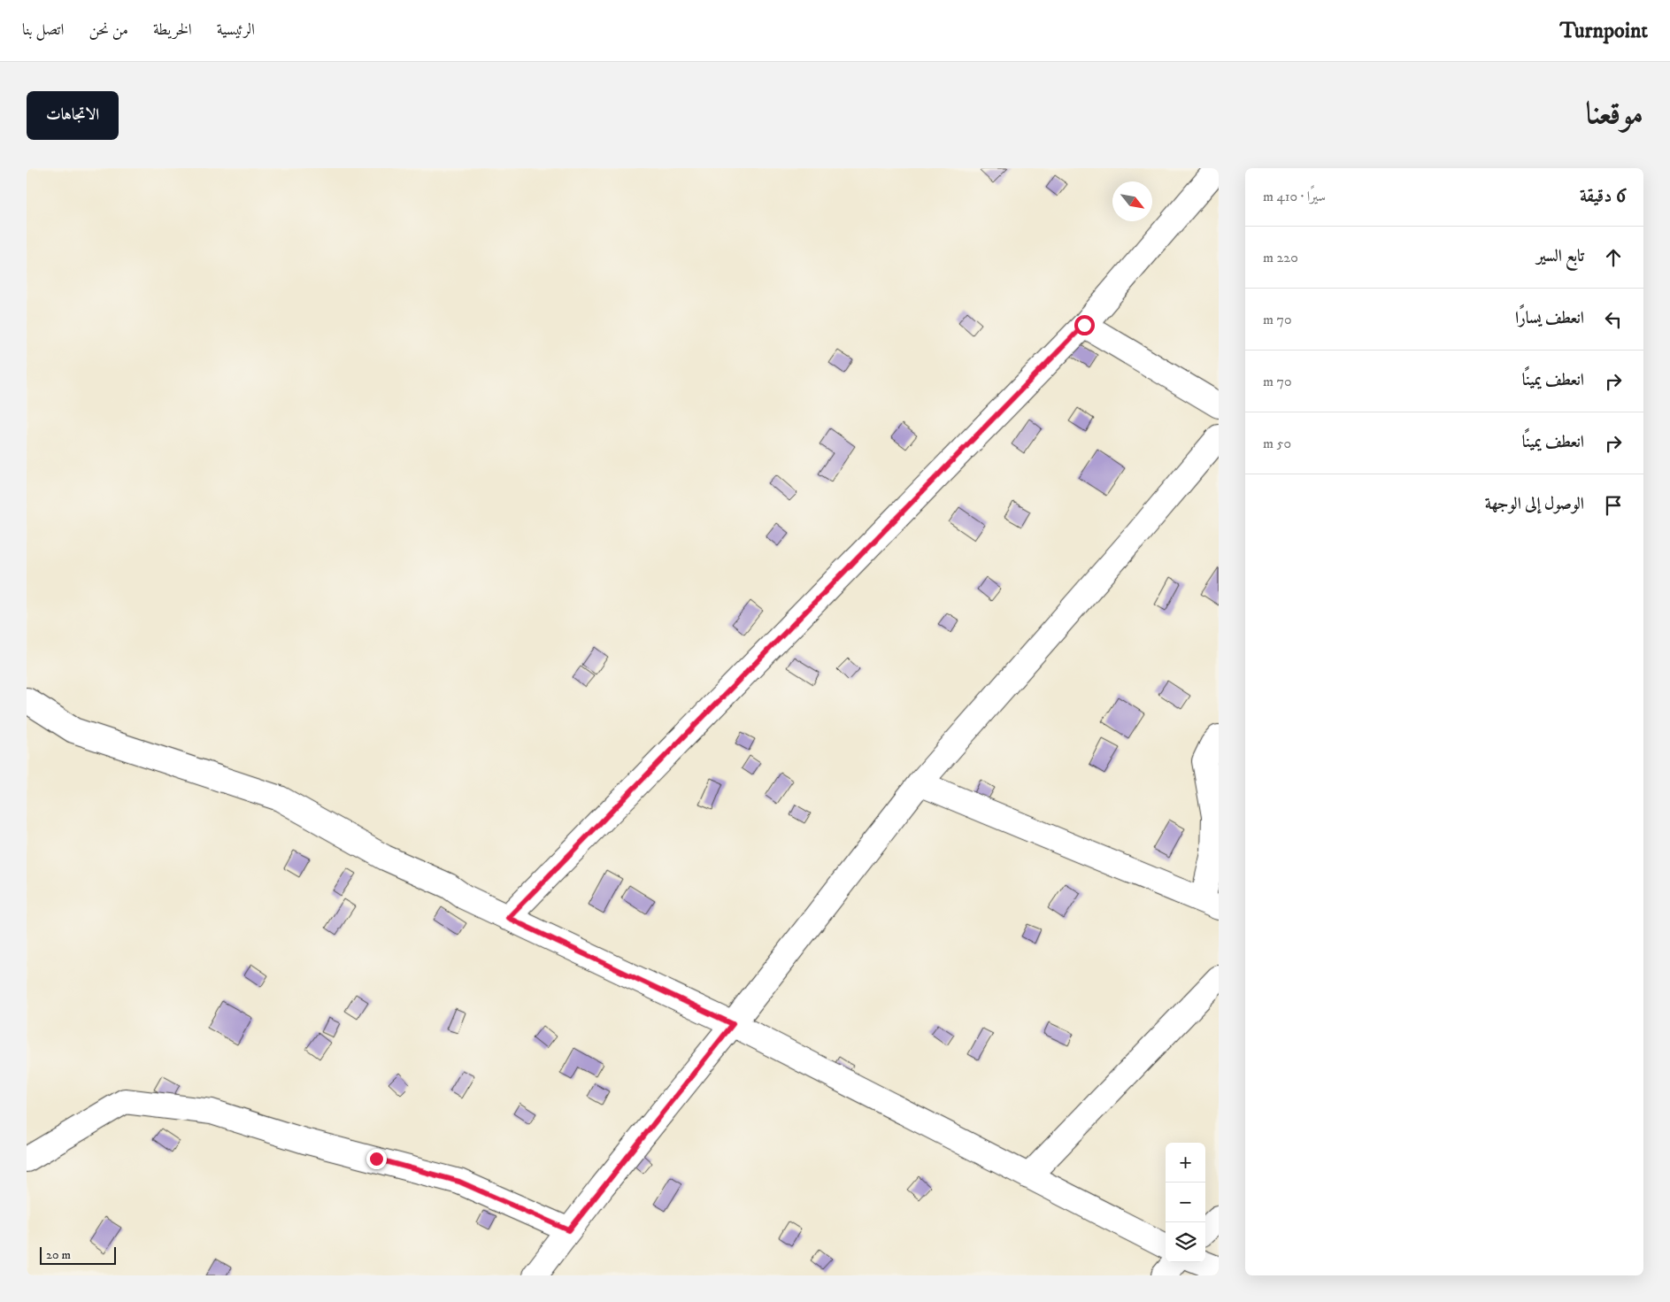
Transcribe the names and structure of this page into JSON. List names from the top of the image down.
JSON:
{
  "scale_bar": "20 m",
  "north": "bottom right",
  "page": {
    "header": "Turnpoint",
    "nav": [
      "الرئيسية",
      "الخريطة",
      "من نحن",
      "اتصل بنا"
    ],
    "title": "موقعنا",
    "buttons": "الاتجاهات",
    "heading": ["6 دقيقة", "سيرًا · 410 m"],
    "list": [
      ["تابع السير", "220 m"],
      ["انعطف يسارًا", "70 m"],
      ["انعطف يمينًا", "70 m"],
      ["انعطف يمينًا", "50 m"],
      "الوصول إلى الوجهة"
    ],
    "map_buttons": ["+", "−"],
    "scale": "20 m"
  }
}
